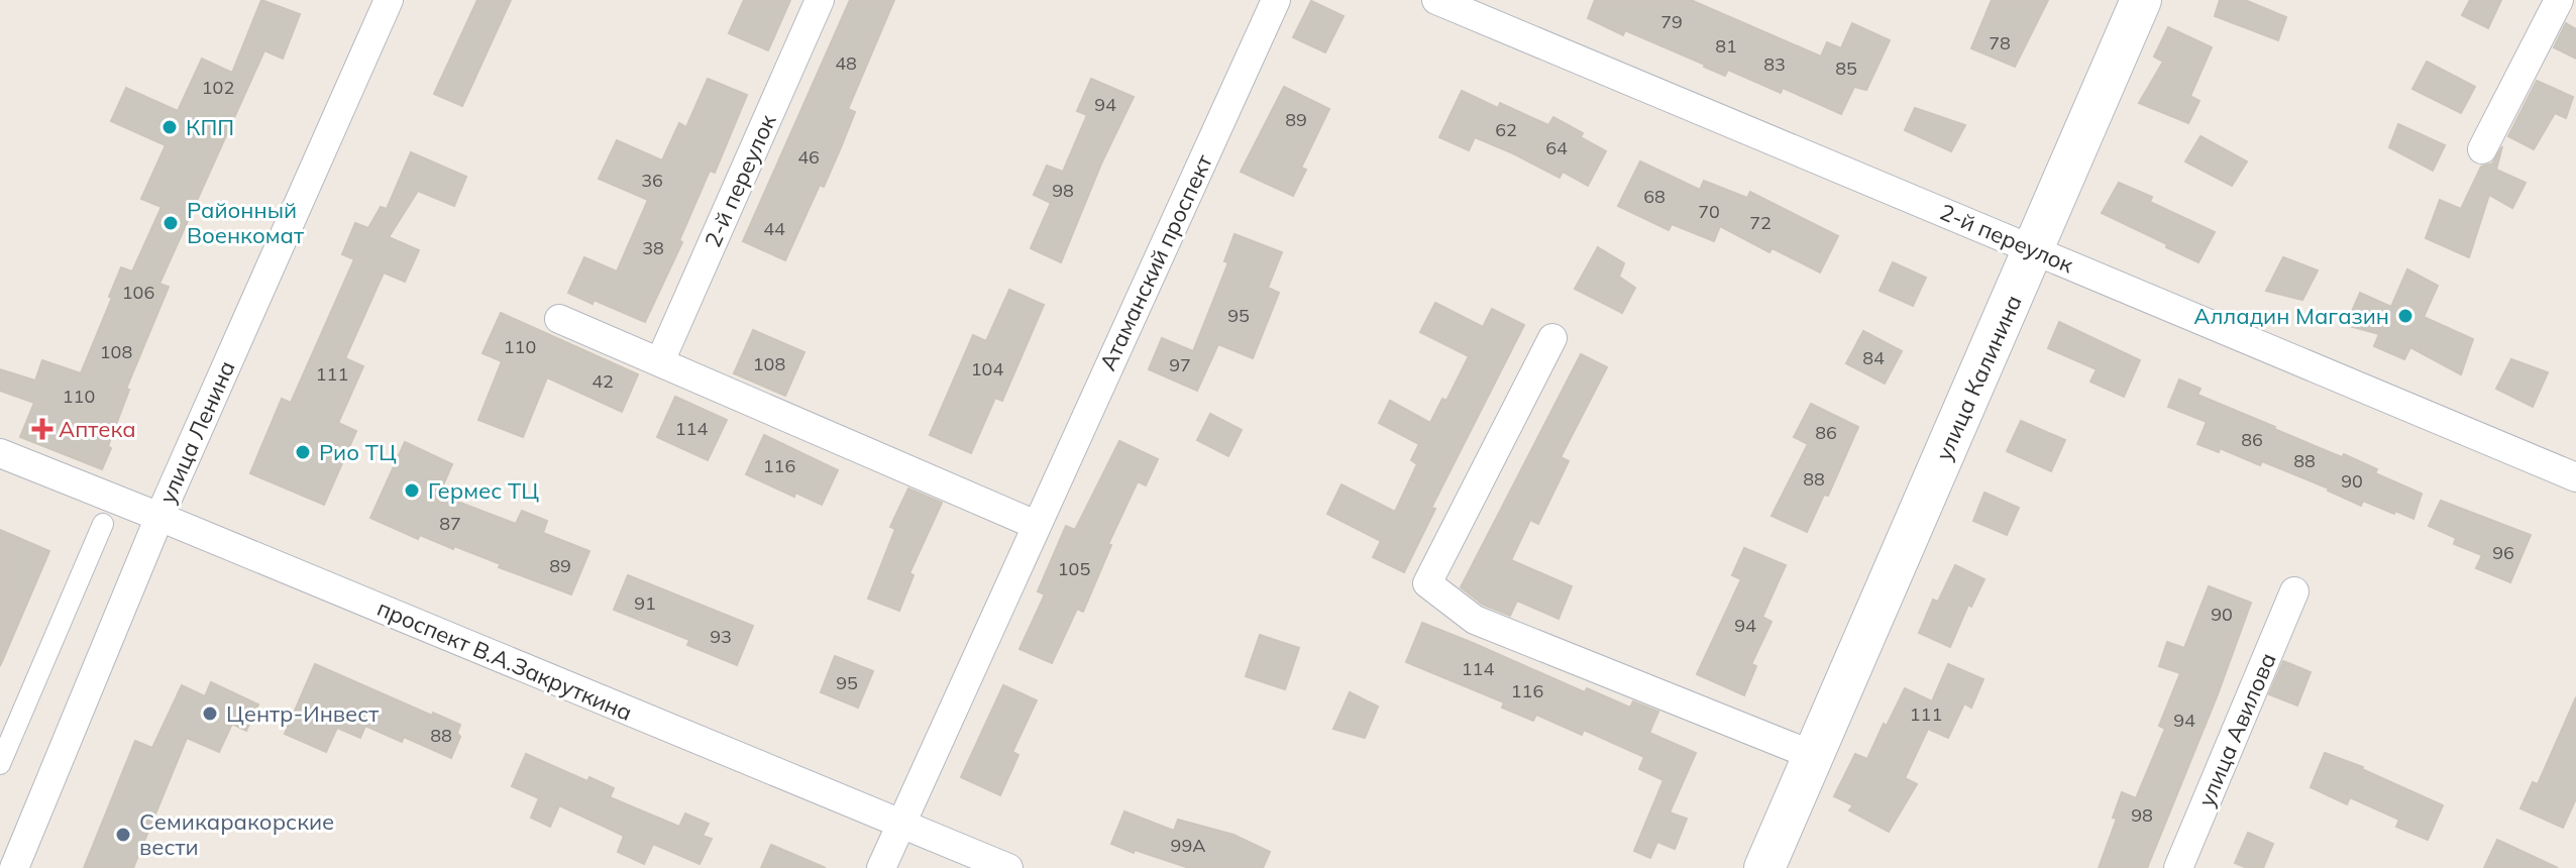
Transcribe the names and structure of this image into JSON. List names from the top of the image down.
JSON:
{
  "streets": {
    "main road": ["улица Калинина"],
    "street": [
      "2-й переулок",
      "Атаманский проспект",
      "улица Ленина",
      "проспект В.А.Закруткина",
      "улица Авилова"
    ]
  },
  "crossings": [
    ["2-й переулок", "улица Калинина"],
    ["Атаманский проспект", "проспект В.А.Закруткина"],
    ["улица Ленина", "проспект В.А.Закруткина"]
  ],
  "places": {
    "other": [
      "КПП",
      "Районный Военкомат",
      "Алладин Магазин",
      "Рио ТЦ",
      "Гермес ТЦ",
      "Центр-Инвест",
      "Семикаракорские вести"
    ],
    "health": ["Аптека"]
  },
  "house_numbers": [
    "79",
    "78",
    "81",
    "48",
    "83",
    "85",
    "102",
    "94",
    "89",
    "62",
    "64",
    "46",
    "36",
    "98",
    "68",
    "70",
    "72",
    "44",
    "38",
    "106",
    "95",
    "110",
    "108",
    "84",
    "108",
    "97",
    "104",
    "111",
    "42",
    "110",
    "114",
    "86",
    "86",
    "88",
    "116",
    "88",
    "90",
    "87",
    "96",
    "89",
    "105",
    "91",
    "90",
    "94",
    "93",
    "114",
    "95",
    "116",
    "111",
    "94",
    "88",
    "98",
    "99А"
  ]
}
